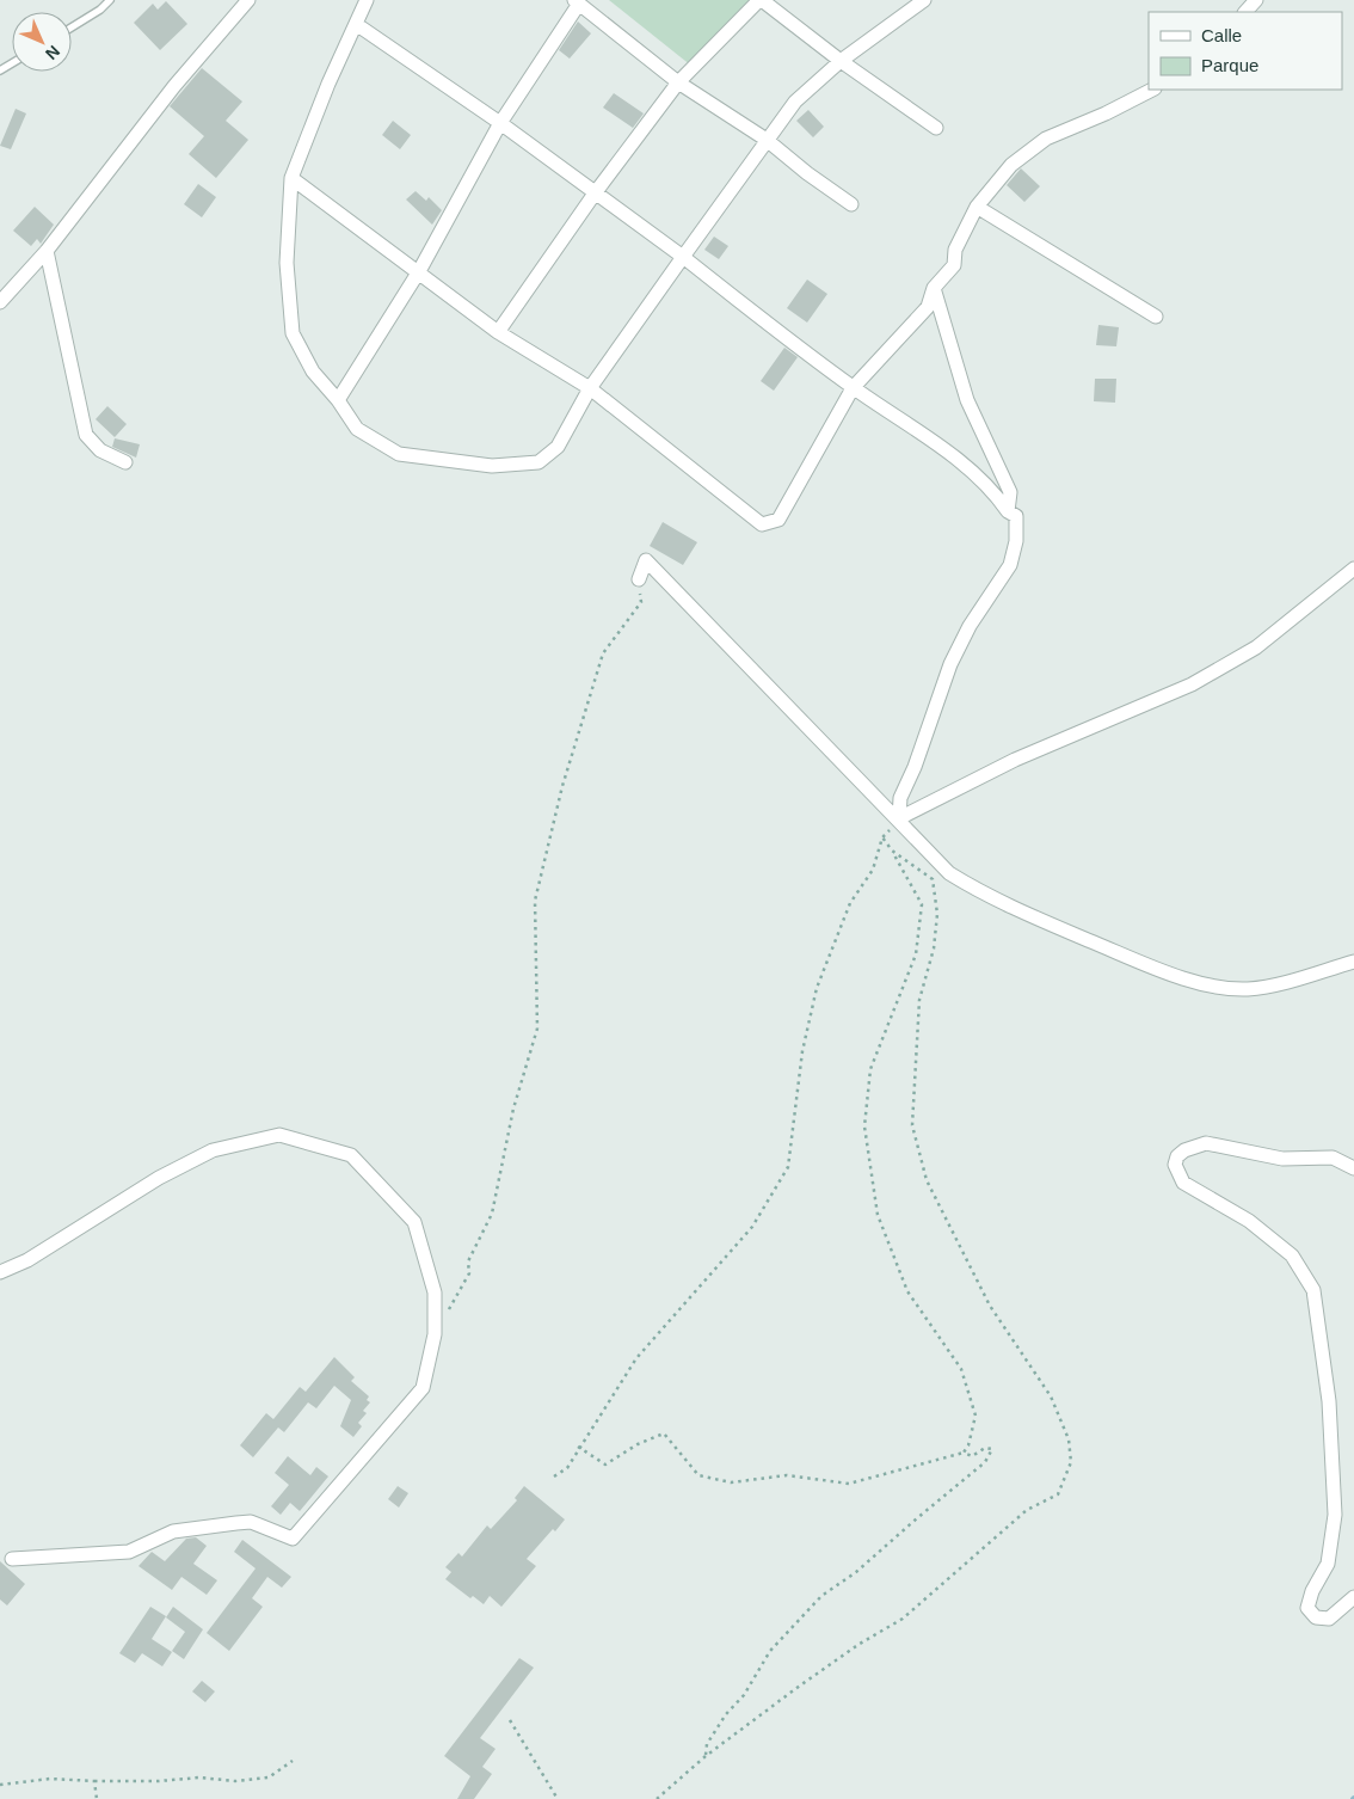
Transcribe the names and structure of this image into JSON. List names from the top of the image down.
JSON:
{
  "legend": ["Calle", "Parque"],
  "north": "bottom right"
}
